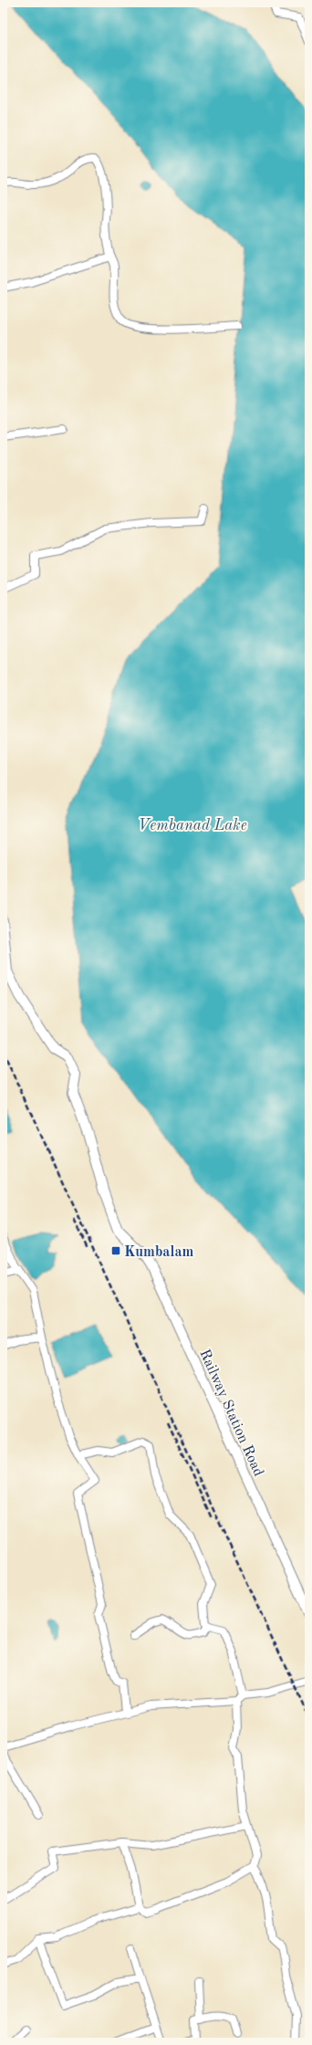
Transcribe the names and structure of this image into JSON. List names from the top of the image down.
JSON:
{
  "streets": {
    "street": ["Railway Station Road"]
  },
  "water": ["Vembanad Lake"],
  "places": {
    "transit": ["Kumbalam"]
  }
}
